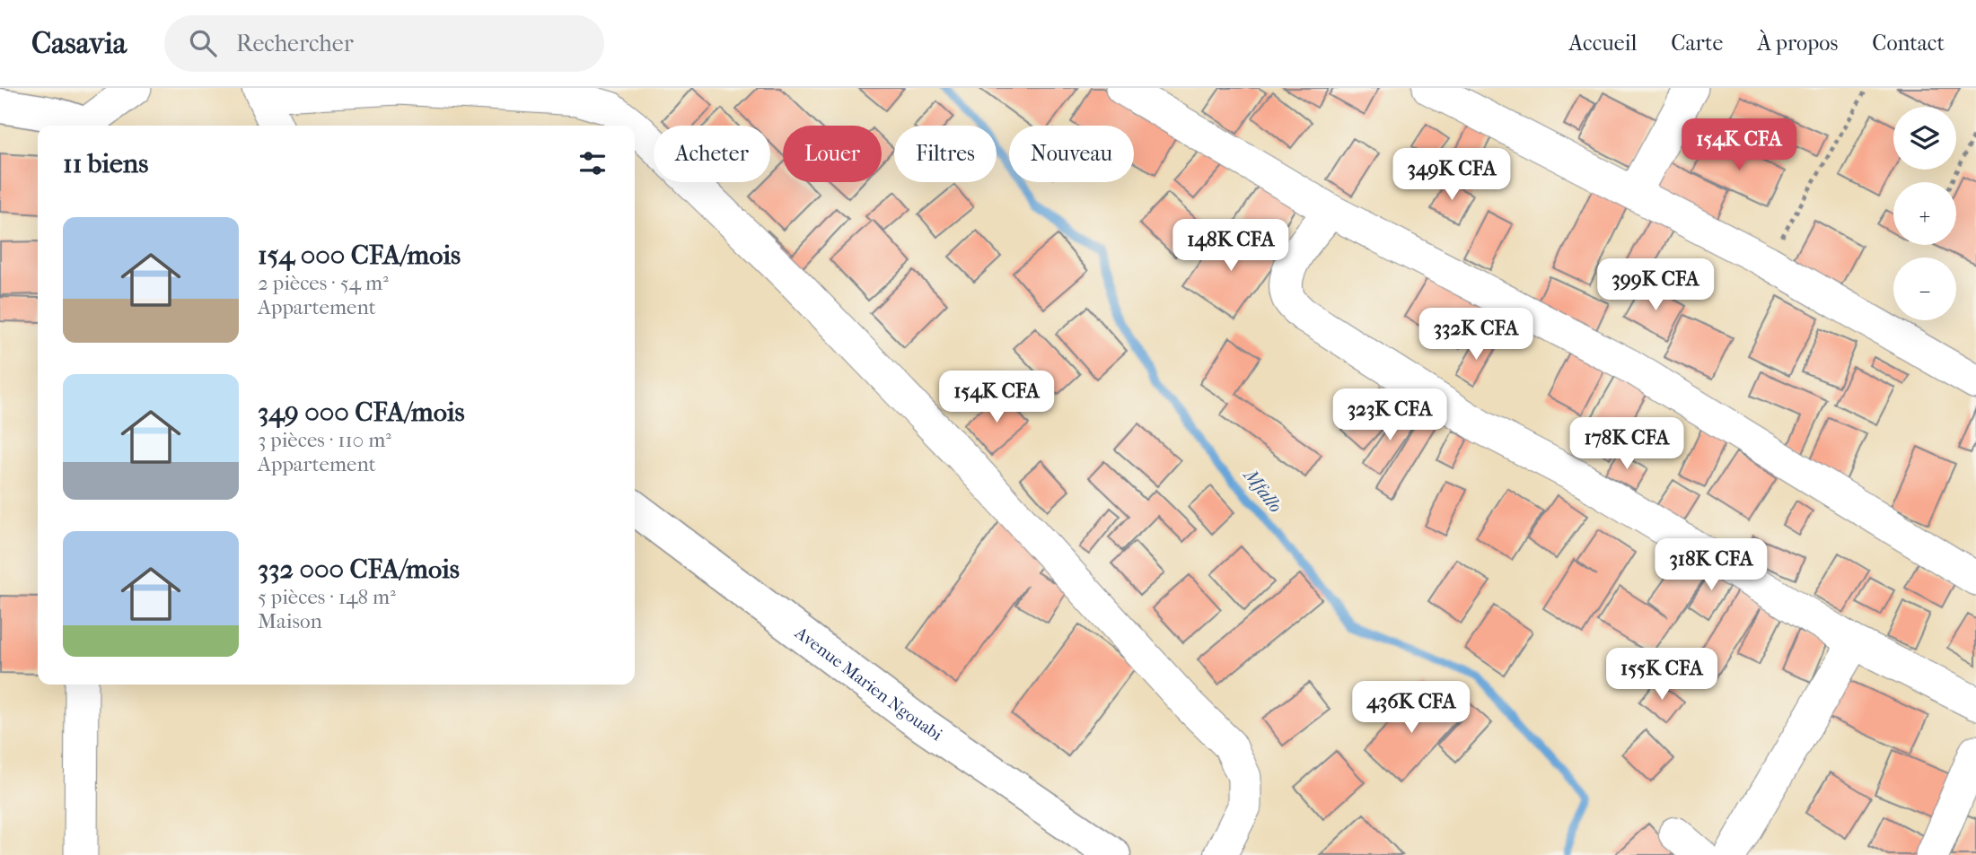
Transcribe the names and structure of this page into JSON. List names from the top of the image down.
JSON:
{
  "streets": {
    "street": ["Avenue Marien Ngouabi"]
  },
  "water": ["Mfallo"],
  "page": {
    "header": "Casavia",
    "search": "Rechercher",
    "nav": [
      "Accueil",
      "Carte",
      "À propos",
      "Contact"
    ],
    "map_buttons": ["+", "−"],
    "price": [
      "154K CFA",
      "349K CFA",
      "148K CFA",
      "399K CFA",
      "332K CFA",
      "154K CFA",
      "323K CFA",
      "178K CFA",
      "318K CFA",
      "155K CFA",
      "436K CFA"
    ],
    "chip": [
      "Acheter",
      "Louer",
      "Filtres",
      "Nouveau"
    ],
    "heading": "11 biens",
    "list": [
      {
        "name": "154 000 CFA/mois",
        "note": "2 pièces · 54 m² · Appartement"
      },
      {
        "name": "349 000 CFA/mois",
        "note": "3 pièces · 110 m² · Appartement"
      },
      {
        "name": "332 000 CFA/mois",
        "note": "5 pièces · 148 m² · Maison"
      }
    ]
  }
}
